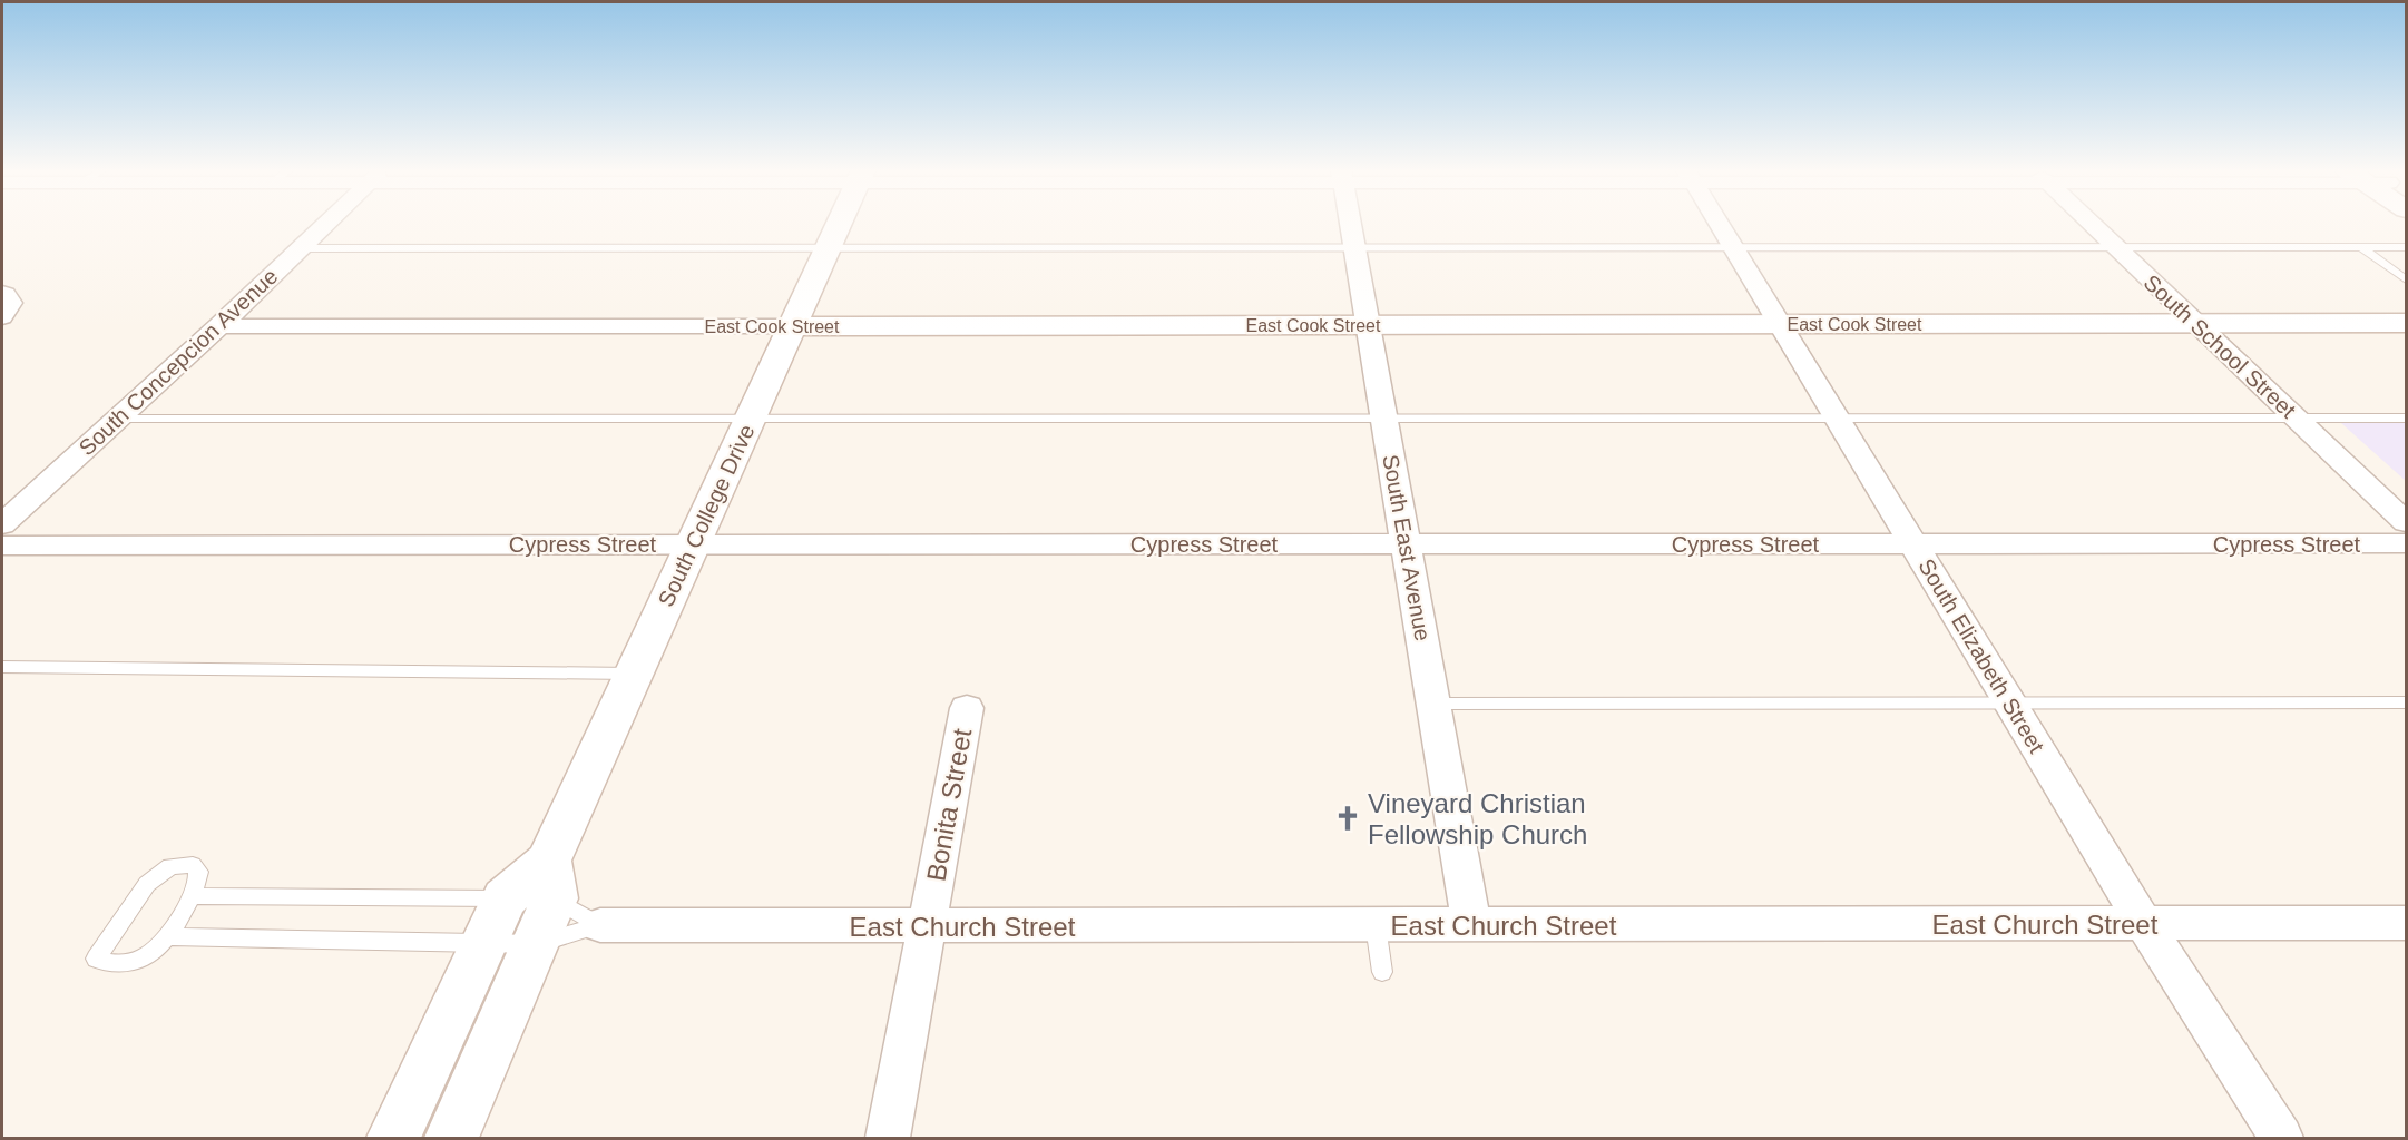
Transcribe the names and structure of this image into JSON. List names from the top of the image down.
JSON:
{
  "streets": {
    "street": [
      "East Cook Street",
      "South School Street",
      "South Concepcion Avenue",
      "South College Drive",
      "Cypress Street",
      "South East Avenue",
      "South Elizabeth Street",
      "Bonita Street",
      "East Church Street"
    ]
  },
  "crossings": [
    ["East Cook Street", "South School Street"],
    ["East Cook Street", "South Concepcion Avenue"],
    ["East Cook Street", "South College Drive"],
    ["East Cook Street", "South East Avenue"],
    ["East Cook Street", "South Elizabeth Street"],
    ["South College Drive", "Cypress Street"],
    ["Cypress Street", "South East Avenue"],
    ["Cypress Street", "South Elizabeth Street"],
    ["South East Avenue", "East Church Street"],
    ["South Elizabeth Street", "East Church Street"],
    ["Bonita Street", "East Church Street"]
  ],
  "places": {
    "church": ["Vineyard Christian Fellowship Church"]
  }
}
